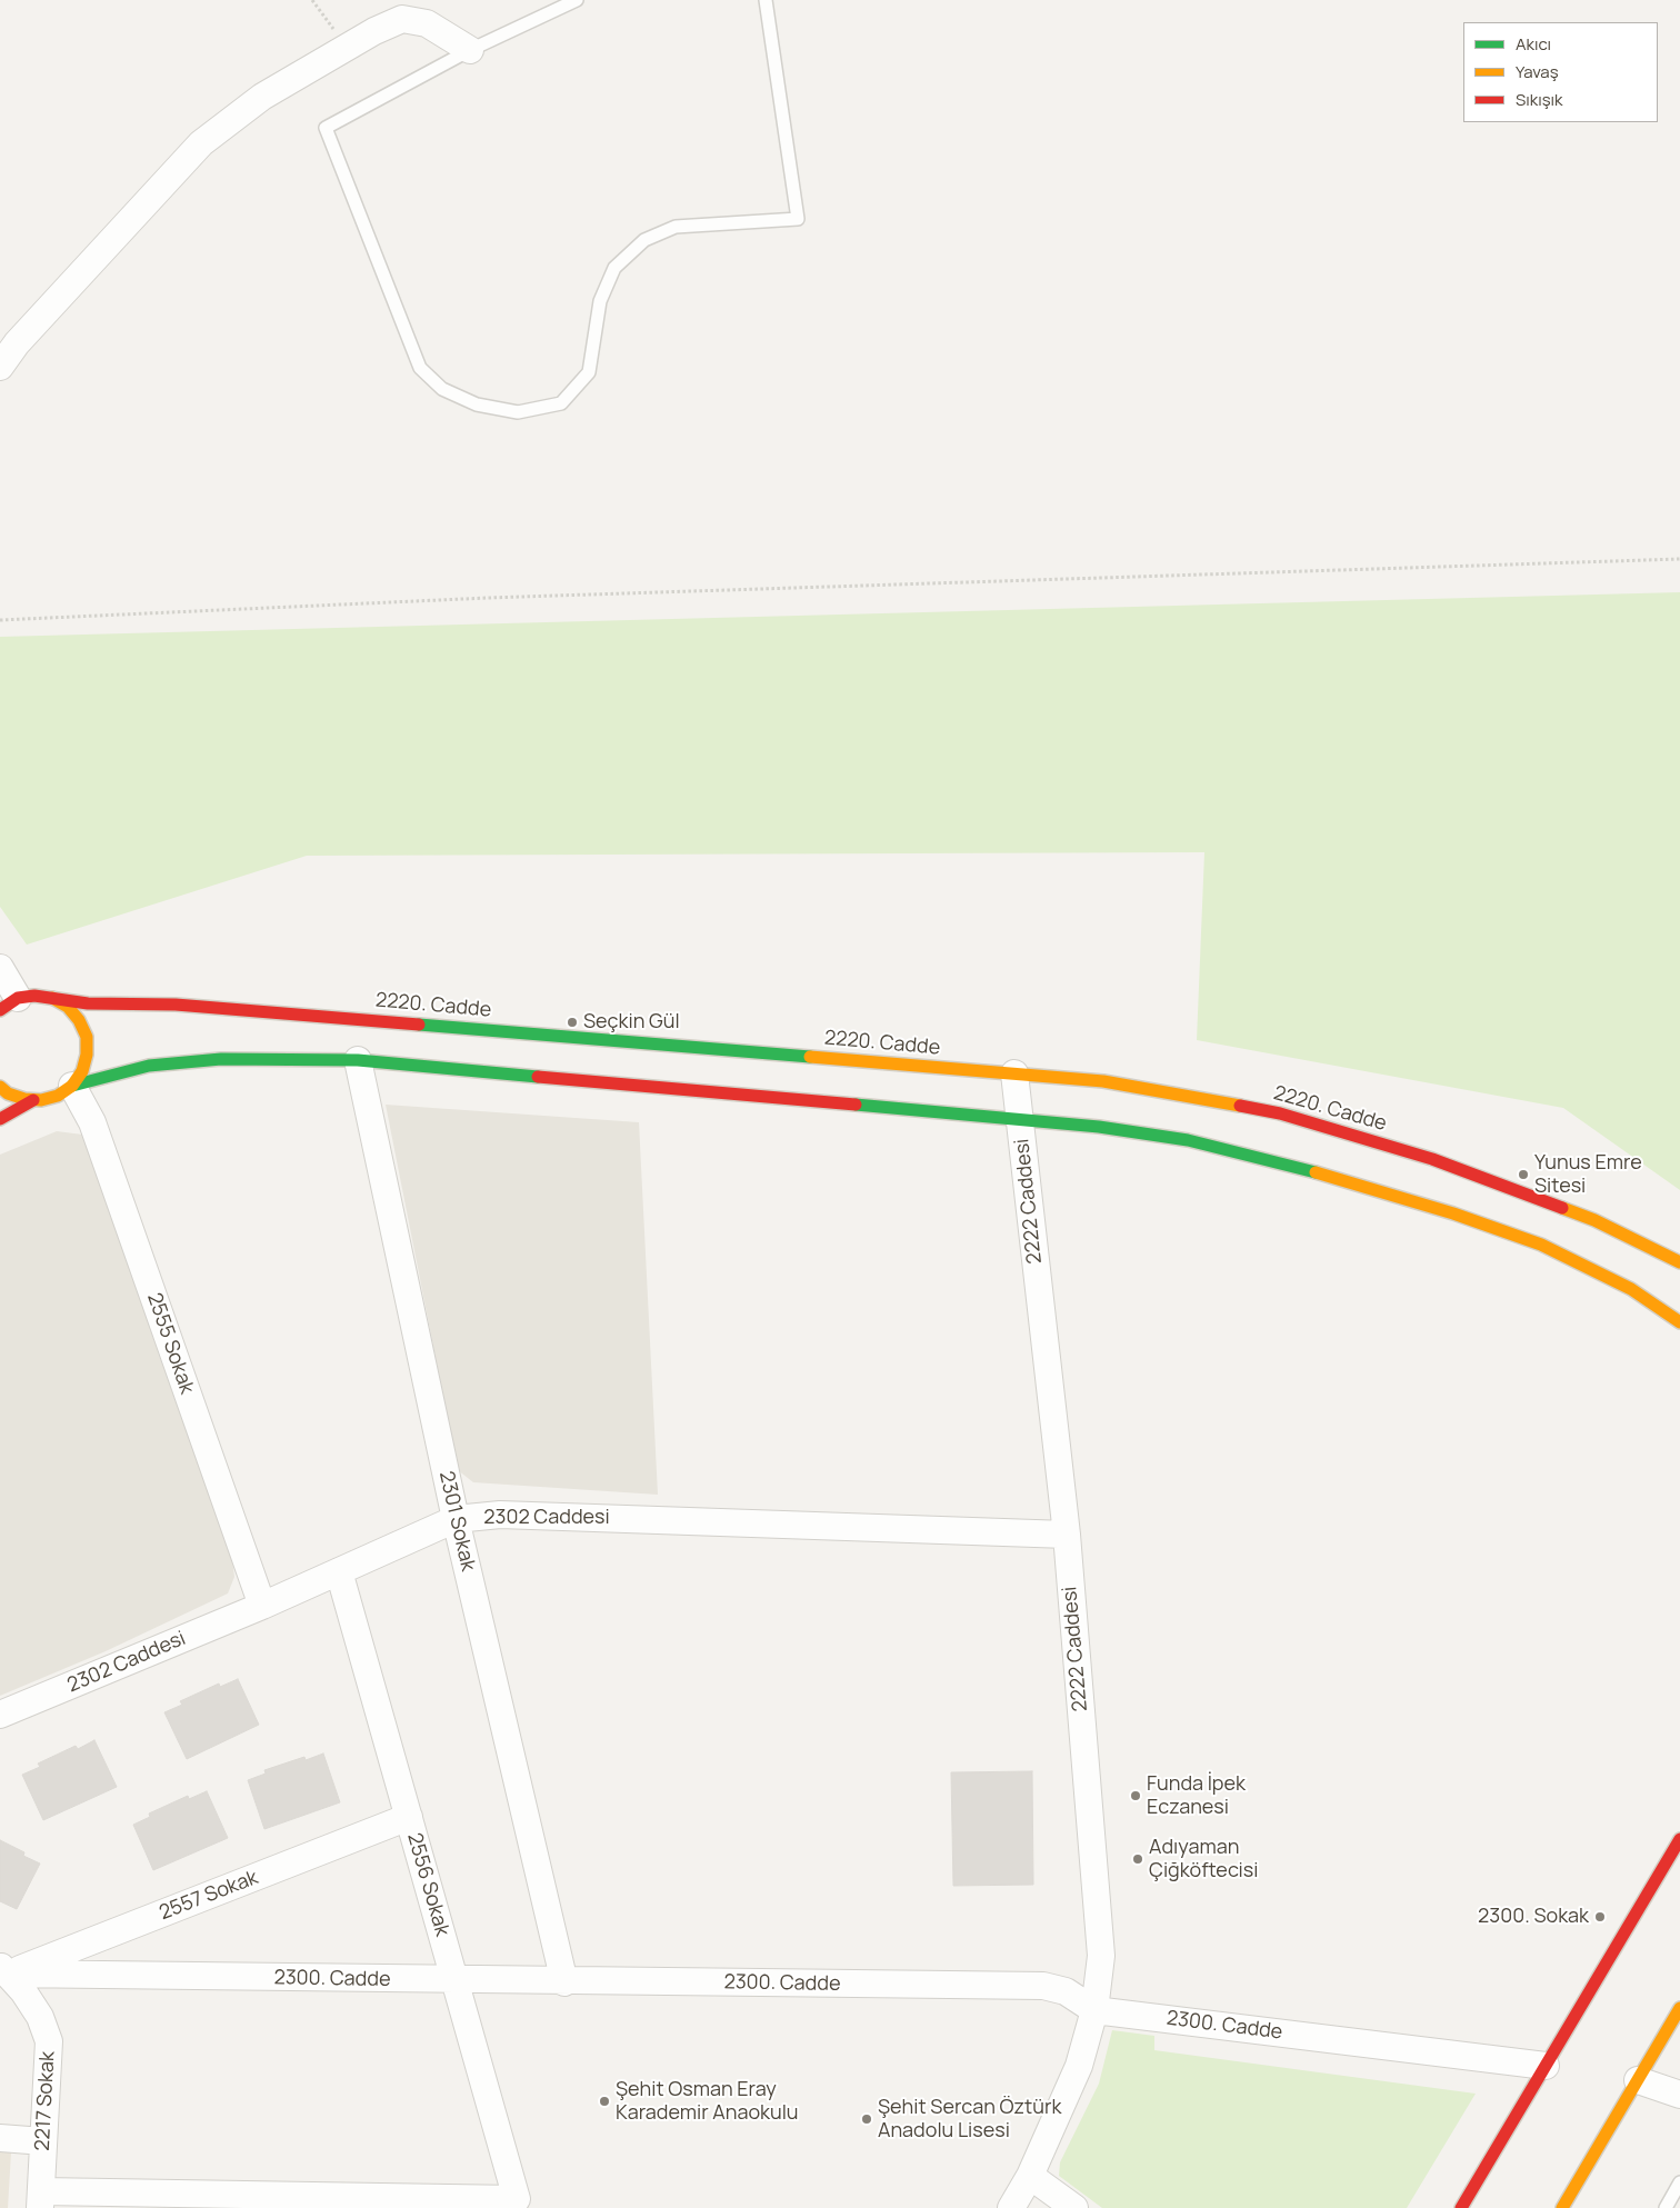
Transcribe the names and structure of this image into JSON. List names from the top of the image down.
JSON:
{
  "streets": {
    "street": [
      "2220. Cadde",
      "2222 Caddesi",
      "2555 Sokak",
      "2302 Caddesi",
      "2301 Sokak",
      "2556 Sokak",
      "2557 Sokak",
      "2300. Cadde",
      "2217 Sokak"
    ]
  },
  "crossings": [
    ["2220. Cadde", "2222 Caddesi"],
    ["2222 Caddesi", "2302 Caddesi"],
    ["2222 Caddesi", "2300. Cadde"],
    ["2555 Sokak", "2302 Caddesi"],
    ["2302 Caddesi", "2301 Sokak"],
    ["2302 Caddesi", "2556 Sokak"],
    ["2301 Sokak", "2300. Cadde"],
    ["2556 Sokak", "2557 Sokak"],
    ["2556 Sokak", "2300. Cadde"],
    ["2556 Sokak", "2217 Sokak"],
    ["2557 Sokak", "2300. Cadde"],
    ["2557 Sokak", "2217 Sokak"],
    ["2300. Cadde", "2217 Sokak"]
  ],
  "places": [
    "Seçkin Gül",
    "Yunus Emre Sitesi",
    "Funda İpek Eczanesi",
    "Adıyaman Çiğköftecisi",
    "2300. Sokak",
    "Şehit Osman Eray Karademir Anaokulu",
    "Şehit Sercan Öztürk Anadolu Lisesi"
  ],
  "legend": ["Akıcı", "Yavaş", "Sıkışık"]
}
